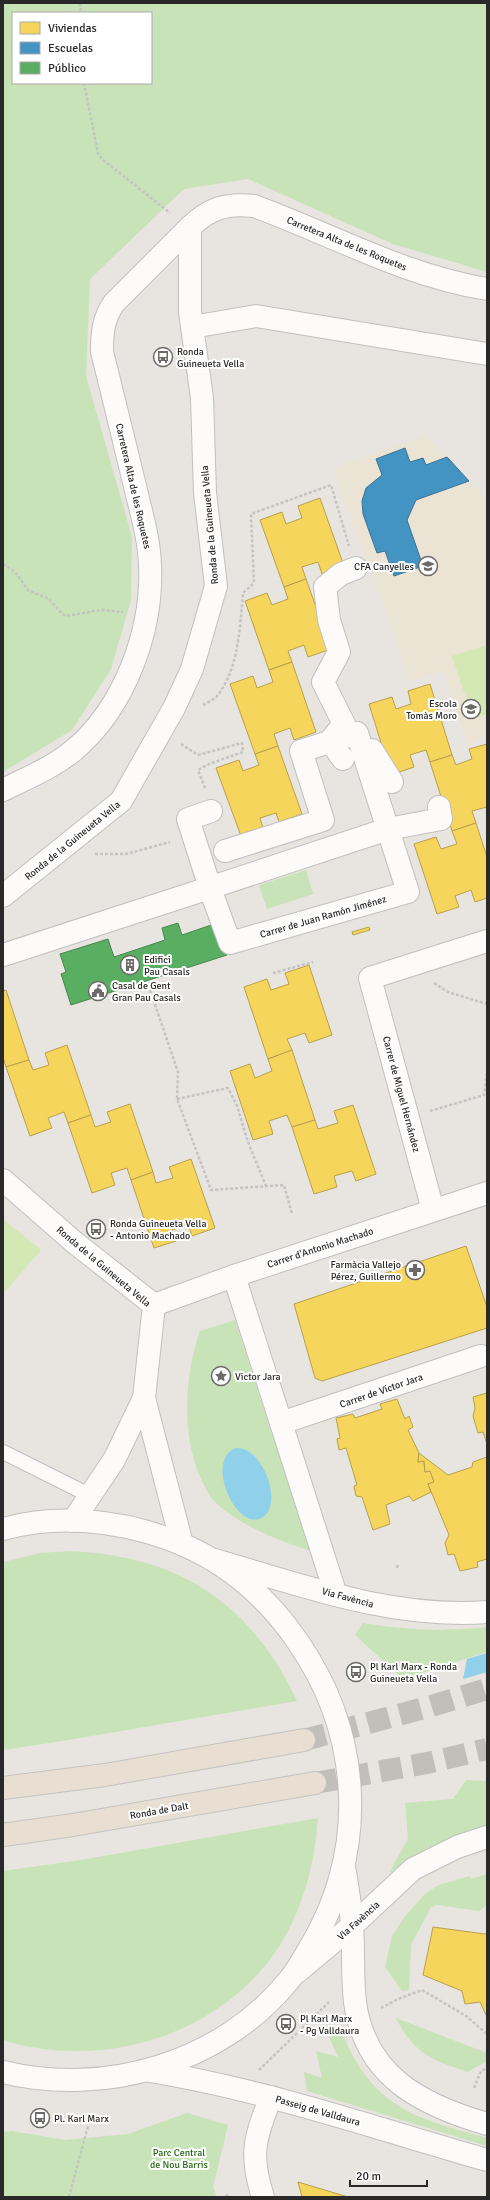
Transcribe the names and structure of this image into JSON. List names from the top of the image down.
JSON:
{
  "streets": {
    "highway": ["Ronda de Dalt"],
    "street": [
      "Carretera Alta de les Roquetes",
      "Ronda de la Guineueta Vella",
      "Carrer de Juan Ramón Jiménez",
      "Carrer de Miguel Hernández",
      "Carrer d'Antonio Machado",
      "Carrer de Víctor Jara",
      "Via Favència",
      "Passeig de Valldaura"
    ]
  },
  "crossings": [
    ["Ronda de la Guineueta Vella", "Carrer d'Antonio Machado"],
    ["Carrer de Miguel Hernández", "Carrer d'Antonio Machado"]
  ],
  "parks": ["Parc Central de Nou Barris"],
  "places": {
    "bus stop": [
      "Ronda Guineueta Vella",
      "Ronda Guineueta Vella - Antonio Machado",
      "Pl Karl Marx - Ronda Guineueta Vella",
      "Pl Karl Marx - Pg Valldaura",
      "Pl. Karl Marx"
    ],
    "school or university": ["CFA Canyelles", "Escola Tomàs Moro"],
    "building": ["Edifici Pau Casals"],
    "public building": ["Casal de Gent Gran Pau Casals"],
    "pharmacy": ["Farmàcia Vallejo Pérez, Guillermo"],
    "place": ["Victor Jara"]
  },
  "legend": ["Viviendas", "Escuelas", "Público"],
  "scale_bar": "20 m"
}
